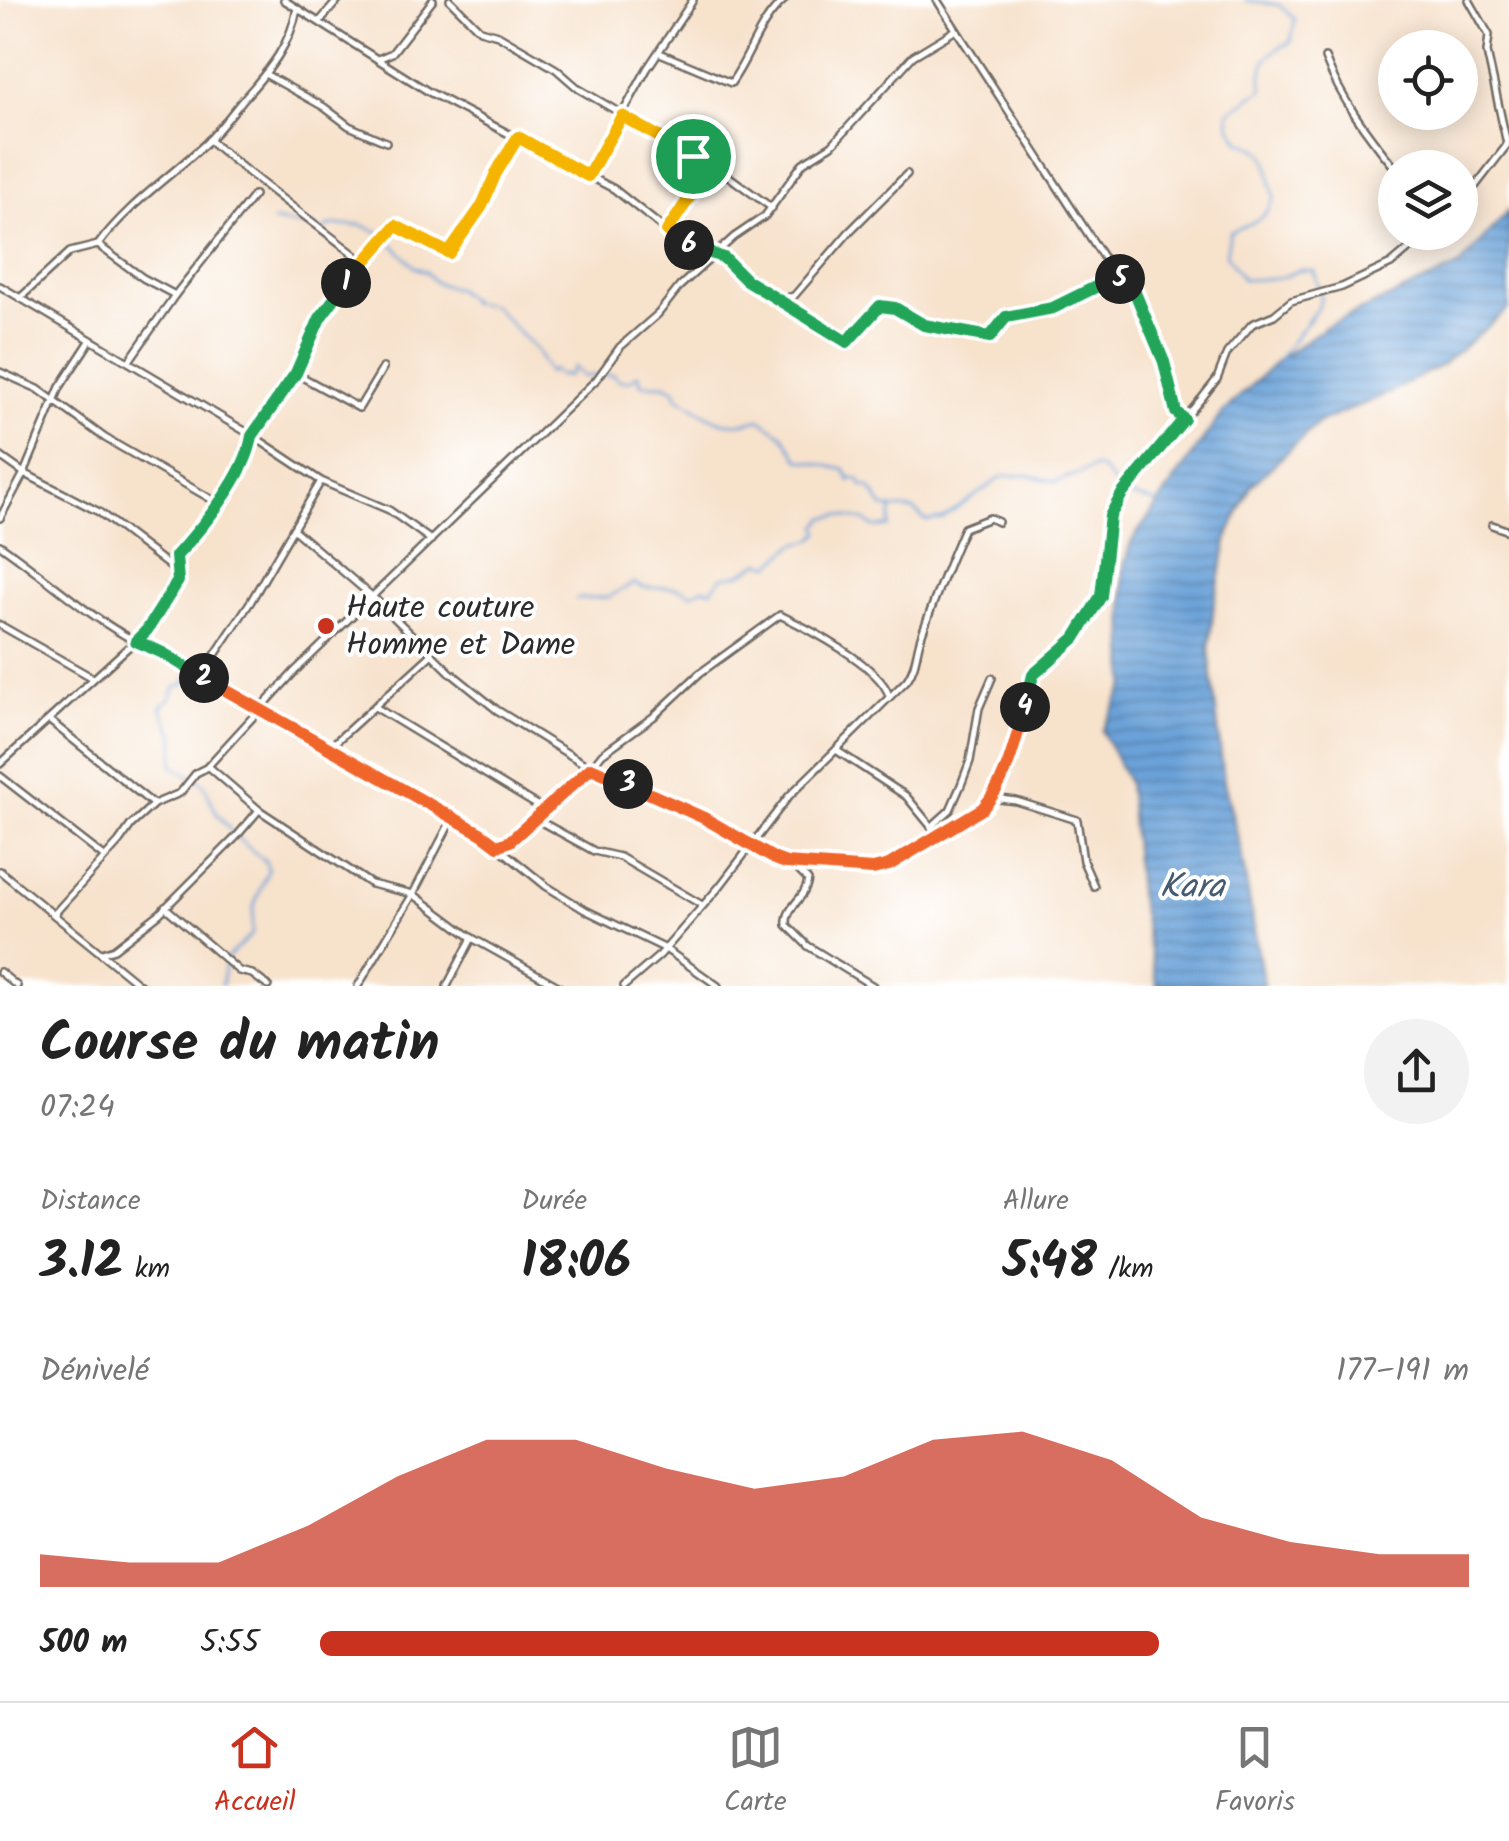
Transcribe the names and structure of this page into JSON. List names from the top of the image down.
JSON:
{
  "water": ["Kara"],
  "places": ["Haute couture Homme et Dame"],
  "page": {
    "pins": [
      "6",
      "5",
      "1",
      "2",
      "4",
      "3"
    ],
    "heading": ["Course du matin", "07:24"],
    "stats": [
      ["Distance", "3.12 km"],
      ["Durée", "18:06"],
      ["Allure", "5:48 /km"]
    ],
    "chart": ["Dénivelé", "177–191 m"],
    "list": [
      {
        "name": "500 m",
        "note": "5:55"
      }
    ],
    "tabs": ["Accueil", "Carte", "Favoris"]
  }
}
